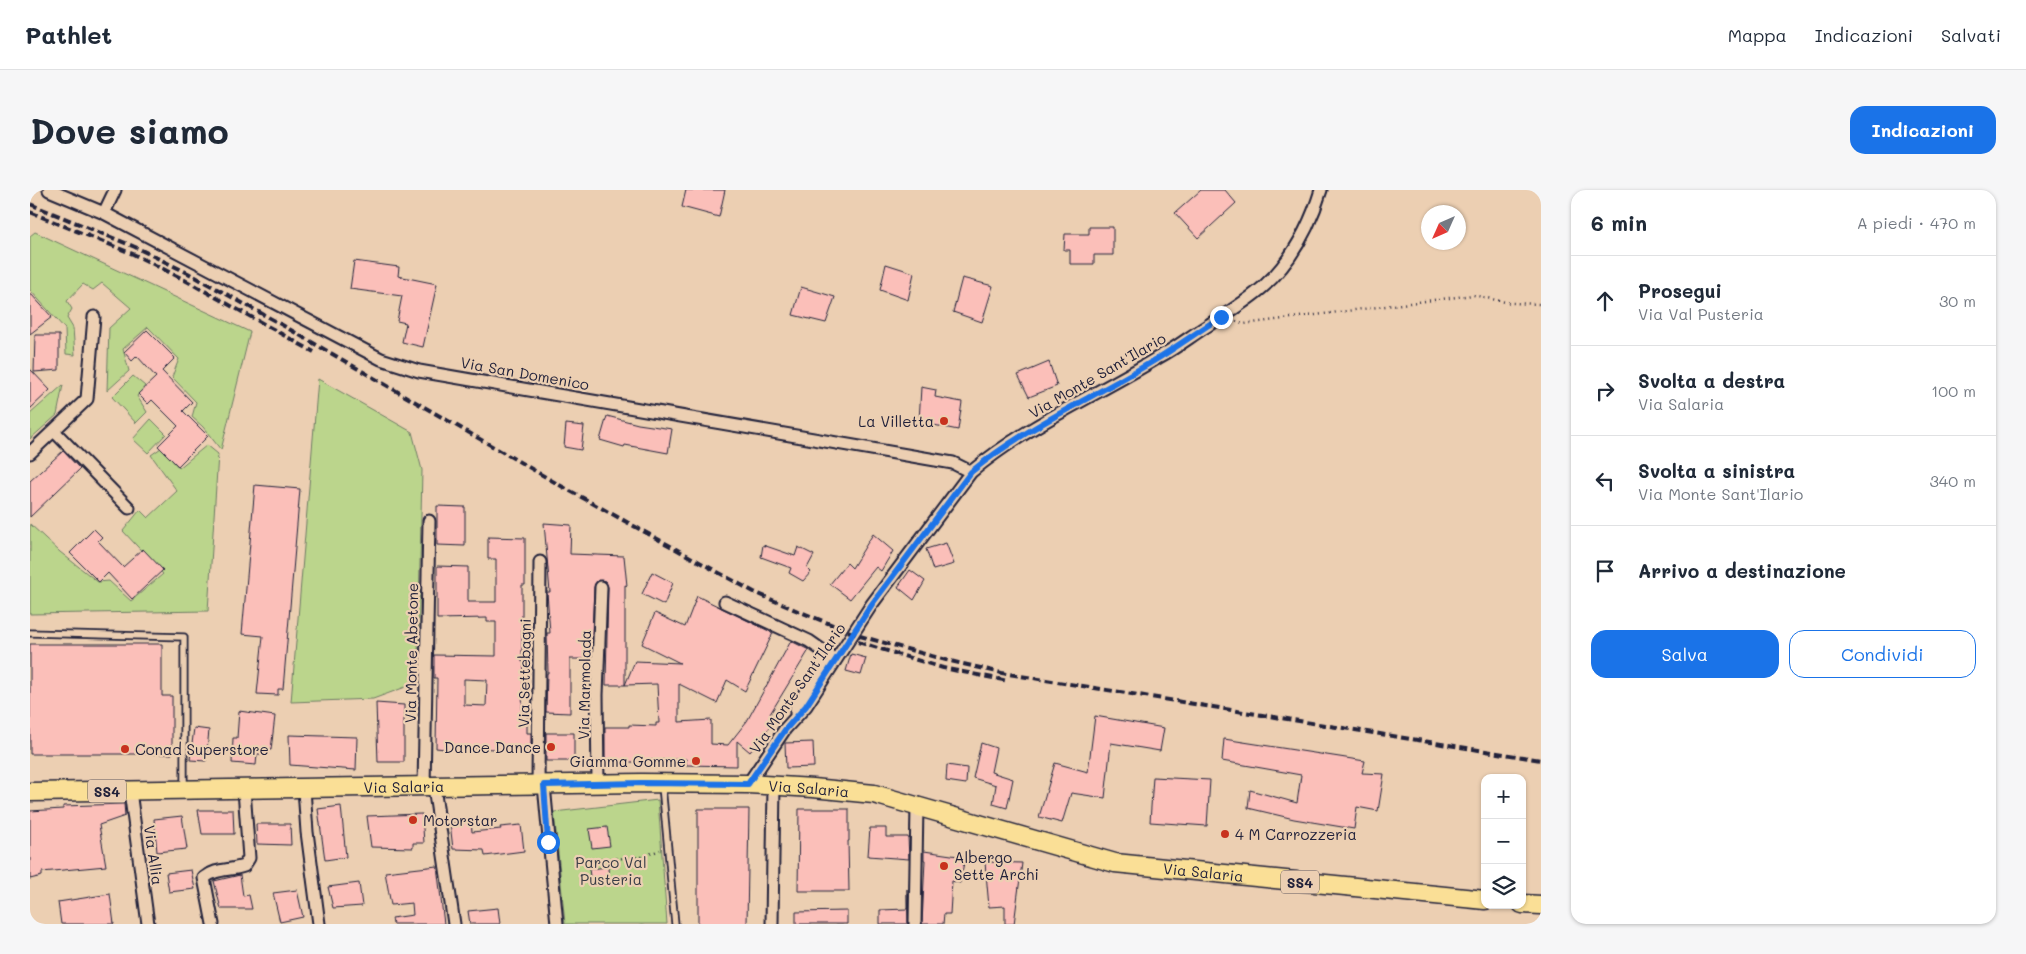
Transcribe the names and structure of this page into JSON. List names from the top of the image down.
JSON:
{
  "streets": {
    "main road": ["Via Salaria", "SS4"],
    "street": [
      "Via San Domenico",
      "Via Monte Sant'Ilario",
      "Via Monte Abetone",
      "Via Settebagni",
      "Via Marmolada",
      "Via Allia"
    ]
  },
  "crossings": [
    ["Via San Domenico", "Via Monte Sant'Ilario"],
    ["Via Monte Sant'Ilario", "Via Salaria"],
    ["Via Monte Abetone", "Via Salaria"],
    ["Via Settebagni", "Via Salaria"],
    ["Via Marmolada", "Via Salaria"],
    ["Via Salaria", "Via Allia"]
  ],
  "parks": ["Parco Val Pusteria"],
  "places": [
    "La Villetta",
    "Dance Dance",
    "Conad Superstore",
    "Giamma Gomme",
    "Motorstar",
    "4 M Carrozzeria",
    "Albergo Sette Archi"
  ],
  "north": "bottom left",
  "page": {
    "header": "Pathlet",
    "nav": ["Mappa", "Indicazioni", "Salvati"],
    "buttons": [
      "Indicazioni",
      ["Salva", "Condividi"]
    ],
    "title": "Dove siamo",
    "heading": ["6 min", "A piedi · 470 m"],
    "list": [
      ["Prosegui", "Via Val Pusteria", "30 m"],
      ["Svolta a destra", "Via Salaria", "100 m"],
      ["Svolta a sinistra", "Via Monte Sant'Ilario", "340 m"],
      "Arrivo a destinazione"
    ],
    "map_buttons": ["+", "−"]
  }
}
